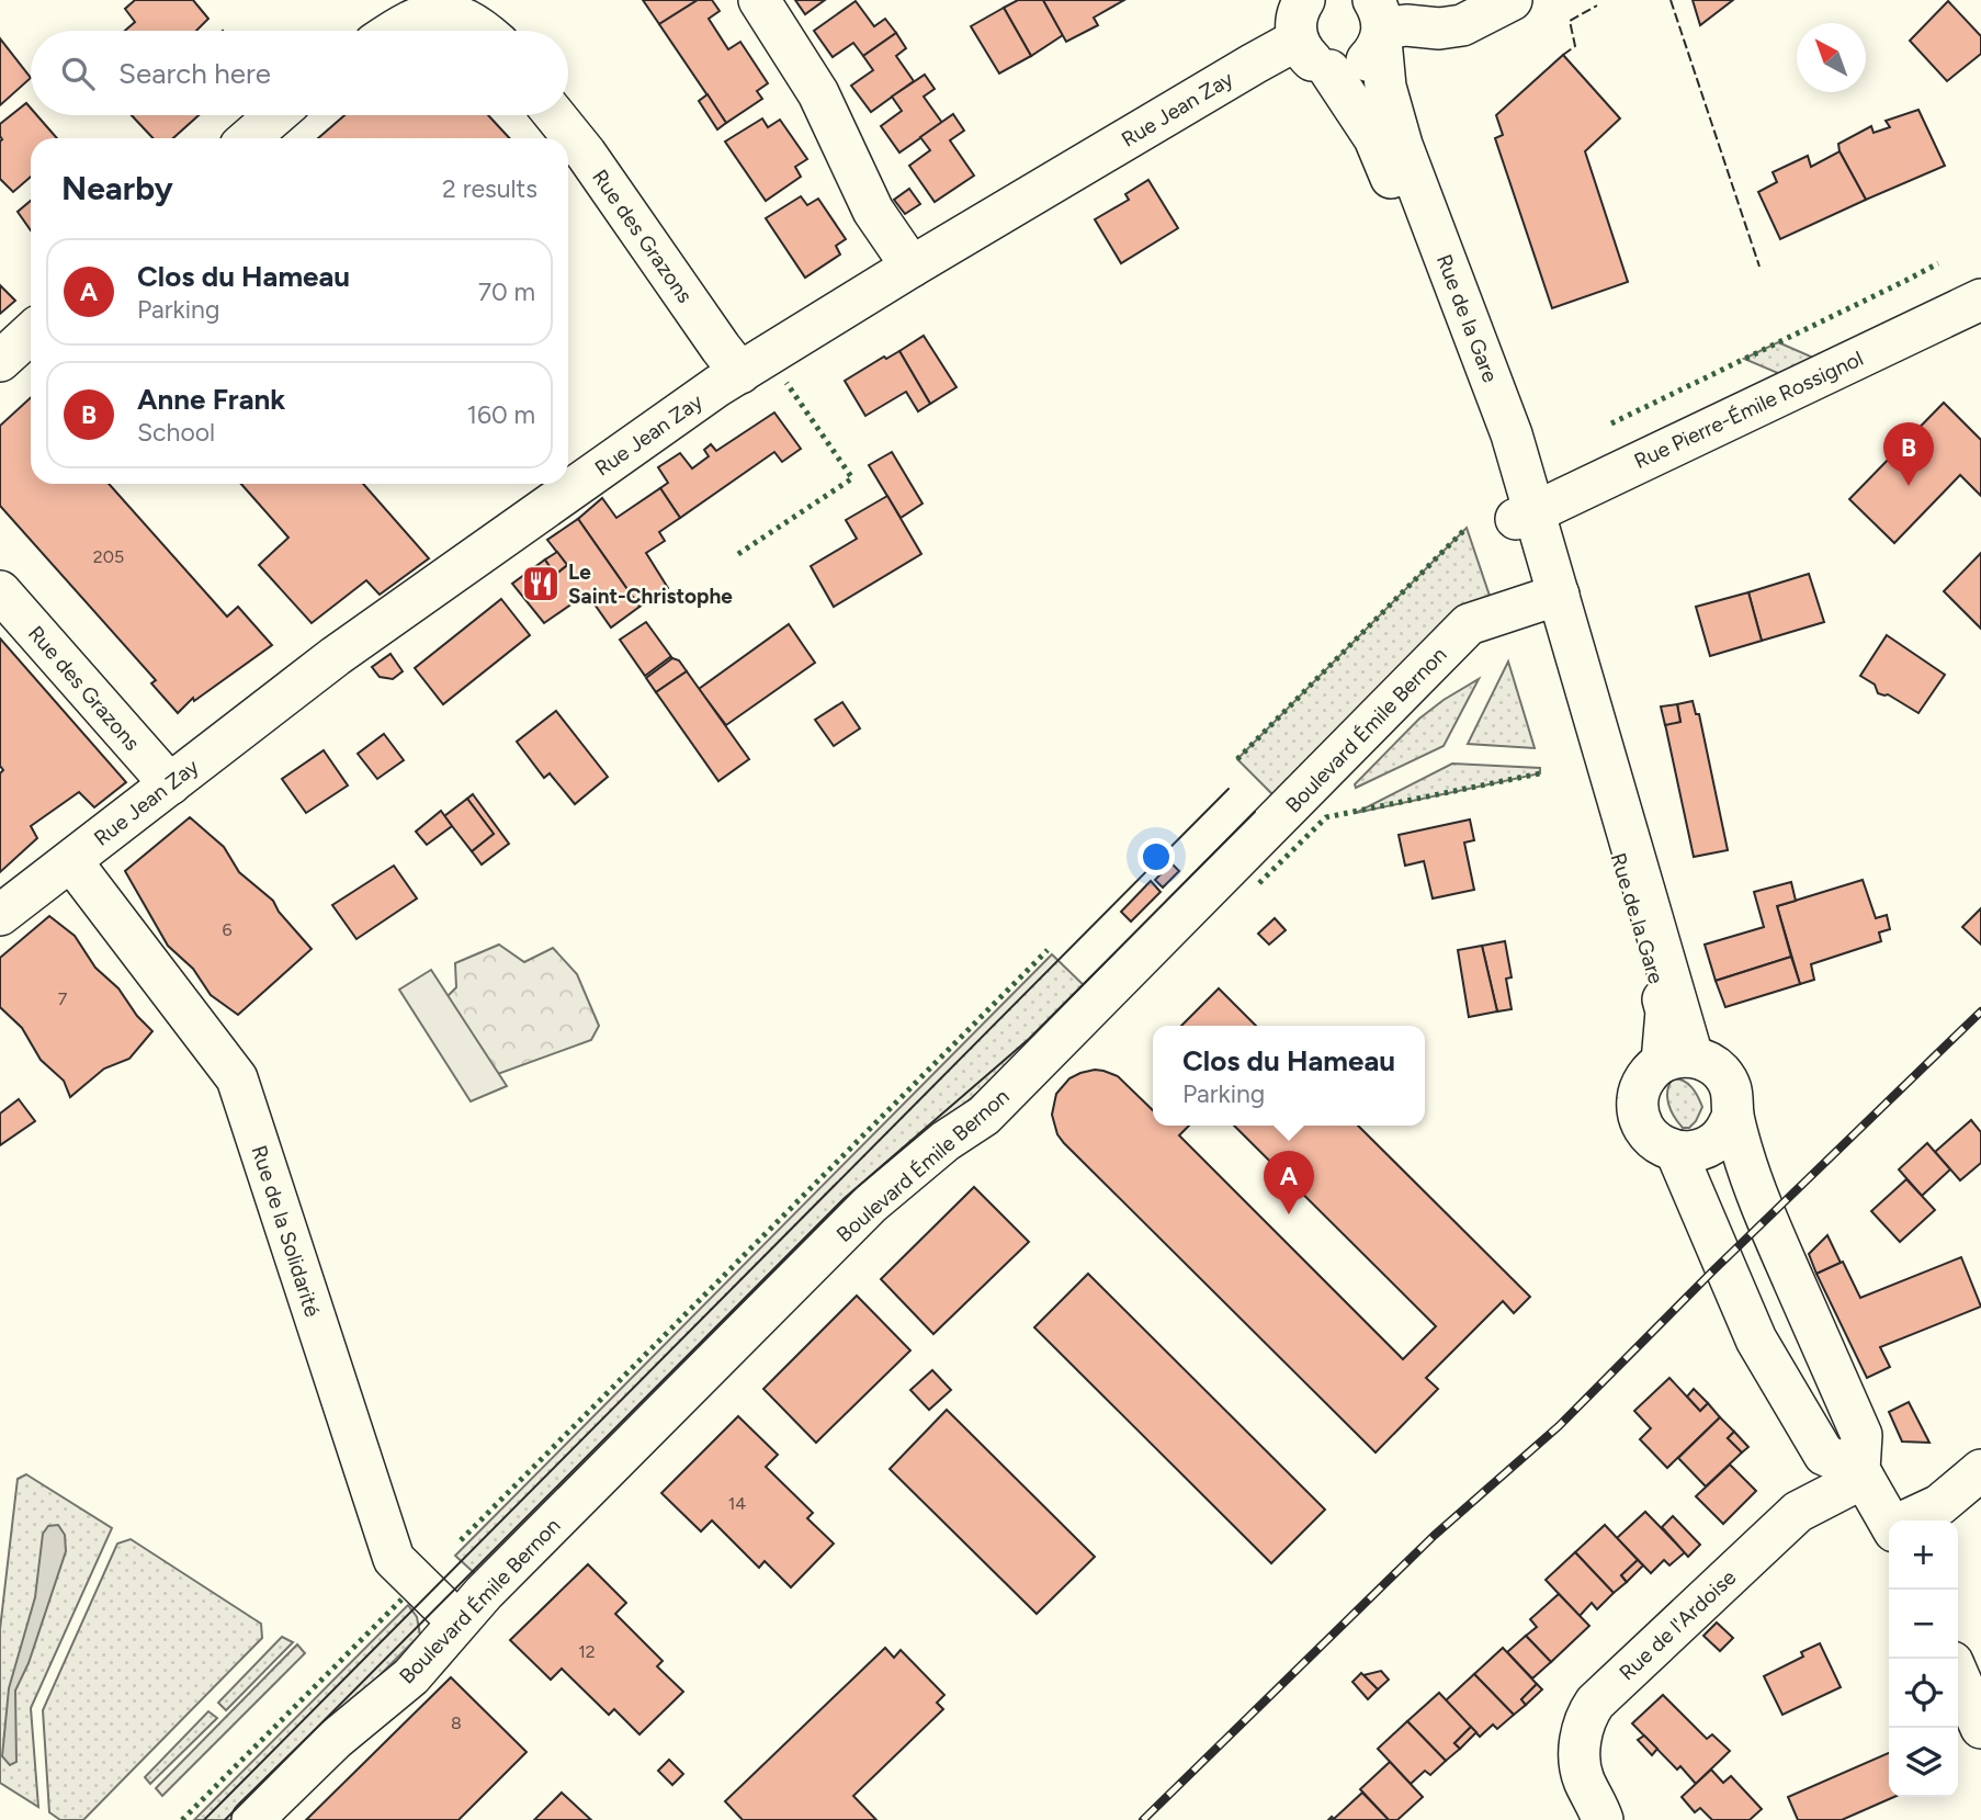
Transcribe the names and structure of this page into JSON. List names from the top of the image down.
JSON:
{
  "streets": {
    "street": [
      "Rue Jean Zay",
      "Rue des Grazons",
      "Rue de la Gare",
      "Rue Pierre-Émile Rossignol",
      "Boulevard Émile Bernon",
      "Rue de la Solidarité",
      "Rue de l'Ardoise"
    ]
  },
  "crossings": [
    ["Rue Jean Zay", "Rue des Grazons"],
    ["Rue Jean Zay", "Rue de la Gare"],
    ["Rue Jean Zay", "Rue de la Solidarité"],
    ["Rue de la Gare", "Rue Pierre-Émile Rossignol"],
    ["Rue de la Gare", "Boulevard Émile Bernon"],
    ["Boulevard Émile Bernon", "Rue de la Solidarité"]
  ],
  "places": {
    "restaurant": ["Le Saint-Christophe"]
  },
  "house_numbers": [
    "205",
    "6",
    "7",
    "14",
    "12",
    "8"
  ],
  "north": "top left",
  "page": {
    "search": "Search here",
    "heading": ["Nearby", "2 results"],
    "list": [
      {
        "mark": "A",
        "name": "Clos du Hameau",
        "note": "Parking",
        "value": "70 m"
      },
      {
        "mark": "B",
        "name": "Anne Frank",
        "note": "School",
        "value": "160 m"
      }
    ],
    "pins": ["B", "A"],
    "popup": ["Clos du Hameau", "Parking"],
    "map_buttons": ["+", "−"]
  }
}
